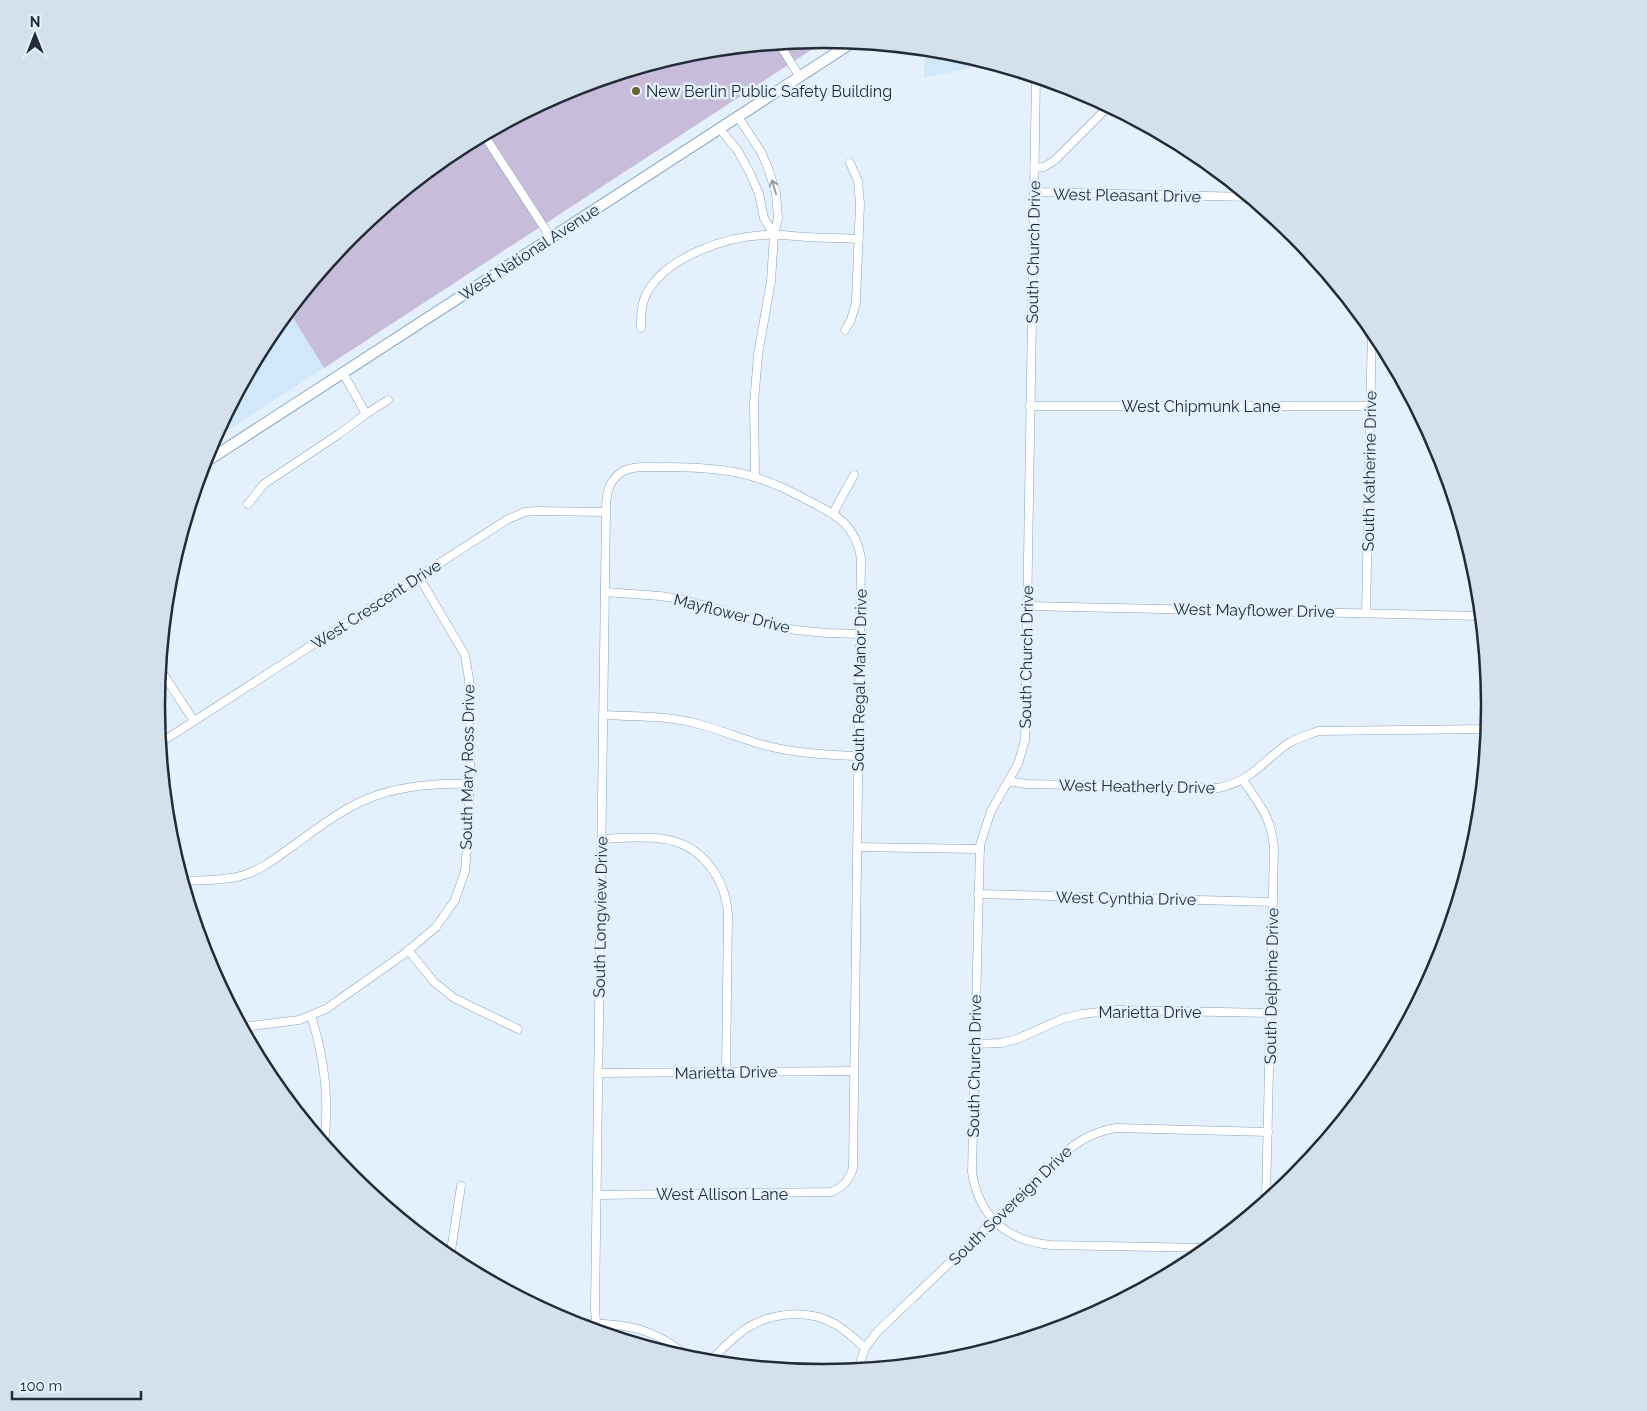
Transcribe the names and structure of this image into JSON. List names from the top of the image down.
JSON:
{
  "streets": {
    "main road": ["West National Avenue"],
    "street": [
      "West Pleasant Drive",
      "South Church Drive",
      "West Chipmunk Lane",
      "South Katherine Drive",
      "West Crescent Drive",
      "West Mayflower Drive",
      "Mayflower Drive",
      "South Regal Manor Drive",
      "South Mary Ross Drive",
      "West Heatherly Drive",
      "West Cynthia Drive",
      "South Longview Drive",
      "South Delphine Drive",
      "Marietta Drive",
      "West Allison Lane",
      "South Sovereign Drive"
    ]
  },
  "crossings": [
    ["West Pleasant Drive", "South Church Drive"],
    ["South Church Drive", "West Chipmunk Lane"],
    ["South Church Drive", "West Mayflower Drive"],
    ["South Church Drive", "West Heatherly Drive"],
    ["South Church Drive", "West Cynthia Drive"],
    ["South Church Drive", "Marietta Drive"],
    ["South Church Drive", "South Sovereign Drive"],
    ["West Chipmunk Lane", "South Katherine Drive"],
    ["South Katherine Drive", "West Mayflower Drive"],
    ["West Crescent Drive", "South Regal Manor Drive"],
    ["West Crescent Drive", "South Mary Ross Drive"],
    ["West Crescent Drive", "South Longview Drive"],
    ["Mayflower Drive", "South Regal Manor Drive"],
    ["Mayflower Drive", "South Longview Drive"],
    ["South Regal Manor Drive", "South Longview Drive"],
    ["South Regal Manor Drive", "Marietta Drive"],
    ["South Regal Manor Drive", "West Allison Lane"],
    ["West Heatherly Drive", "South Delphine Drive"],
    ["West Cynthia Drive", "South Delphine Drive"],
    ["South Longview Drive", "Marietta Drive"],
    ["South Longview Drive", "West Allison Lane"],
    ["South Delphine Drive", "Marietta Drive"],
    ["South Delphine Drive", "South Sovereign Drive"]
  ],
  "places": ["New Berlin Public Safety Building"],
  "scale_bar": "100 m",
  "north": "top"
}
